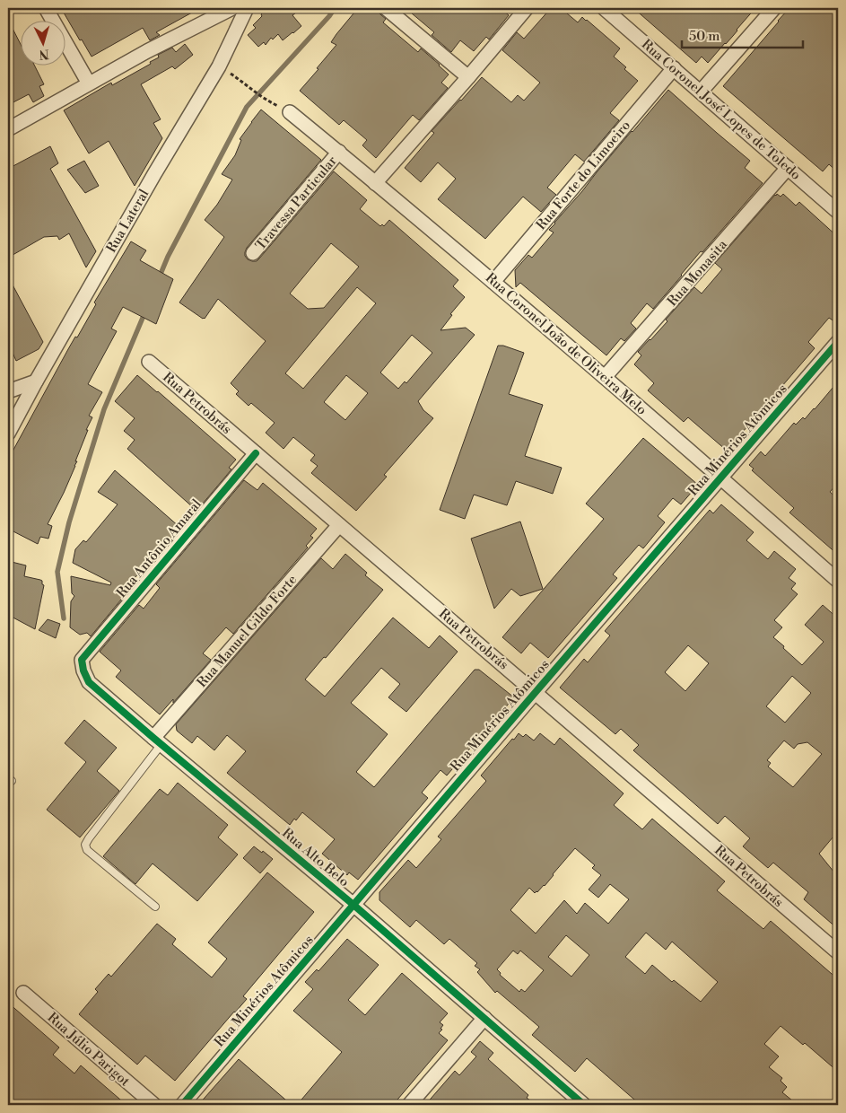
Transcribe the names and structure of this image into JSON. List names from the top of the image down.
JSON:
{
  "streets": {
    "street": [
      "Rua Coronel José Lopes de Toledo",
      "Rua Forte do Limoeiro",
      "Travessa Particular",
      "Rua Lateral",
      "Rua Monasita",
      "Rua Coronel João de Oliveira Melo",
      "Rua Petrobrás",
      "Rua Minérios Atômicos",
      "Rua Antônio Amaral",
      "Rua Manuel Gildo Forte",
      "Rua Alto Belo",
      "Rua Júlio Parigot"
    ]
  },
  "crossings": [
    ["Rua Coronel José Lopes de Toledo", "Rua Forte do Limoeiro"],
    ["Rua Coronel José Lopes de Toledo", "Rua Monasita"],
    ["Rua Forte do Limoeiro", "Rua Coronel João de Oliveira Melo"],
    ["Travessa Particular", "Rua Coronel João de Oliveira Melo"],
    ["Rua Monasita", "Rua Coronel João de Oliveira Melo"],
    ["Rua Coronel João de Oliveira Melo", "Rua Minérios Atômicos"],
    ["Rua Petrobrás", "Rua Minérios Atômicos"],
    ["Rua Petrobrás", "Rua Antônio Amaral"],
    ["Rua Petrobrás", "Rua Manuel Gildo Forte"],
    ["Rua Minérios Atômicos", "Rua Alto Belo"],
    ["Rua Antônio Amaral", "Rua Alto Belo"],
    ["Rua Manuel Gildo Forte", "Rua Alto Belo"]
  ],
  "scale_bar": "50 m",
  "north": "bottom"
}
